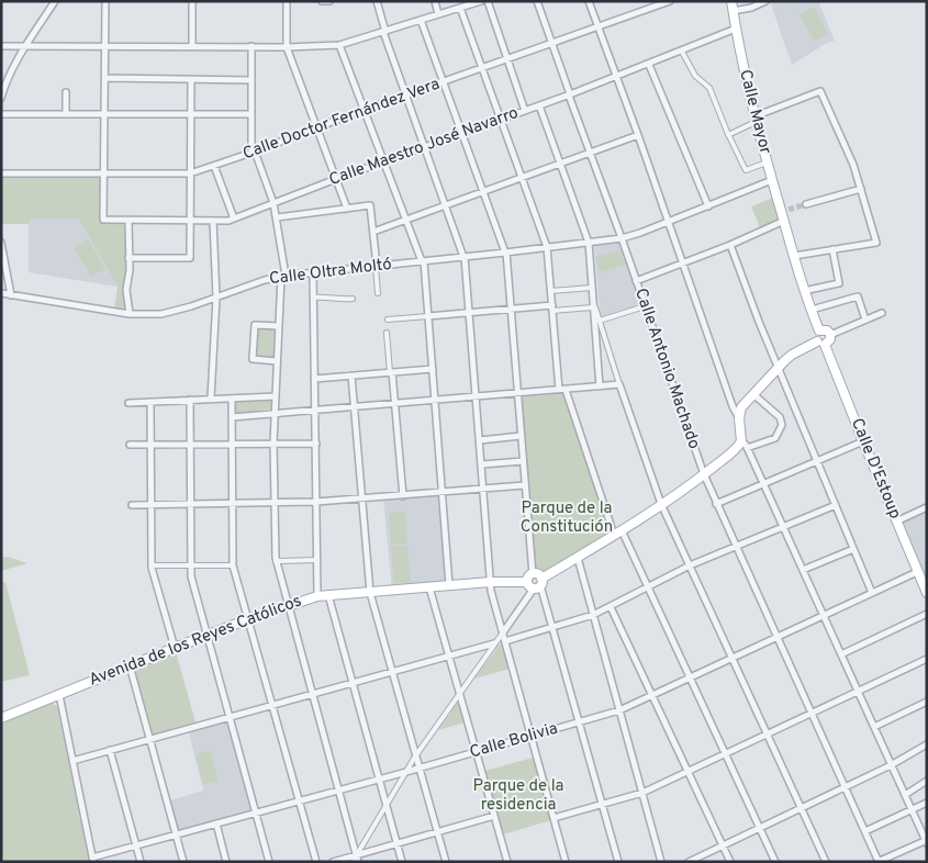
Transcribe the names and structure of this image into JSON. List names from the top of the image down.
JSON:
{
  "streets": {
    "main road": ["Calle Mayor", "Calle D'Estoup", "Avenida de los Reyes Católicos"],
    "street": [
      "Calle Doctor Fernández Vera",
      "Calle Maestro José Navarro",
      "Calle Oltra Moltó",
      "Calle Antonio Machado",
      "Calle Bolivia"
    ]
  },
  "crossings": [
    ["Calle Mayor", "Calle Maestro José Navarro"],
    ["Calle Mayor", "Calle Oltra Moltó"],
    ["Calle Mayor", "Calle D'Estoup"],
    ["Calle Doctor Fernández Vera", "Calle Maestro José Navarro"],
    ["Calle Doctor Fernández Vera", "Calle Antonio Machado"],
    ["Calle Maestro José Navarro", "Calle Antonio Machado"],
    ["Calle Oltra Moltó", "Calle Antonio Machado"],
    ["Calle Antonio Machado", "Avenida de los Reyes Católicos"],
    ["Calle Antonio Machado", "Calle Bolivia"],
    ["Calle D'Estoup", "Calle Bolivia"]
  ],
  "parks": ["Parque de la Constitución", "Parque de la residencia"]
}
